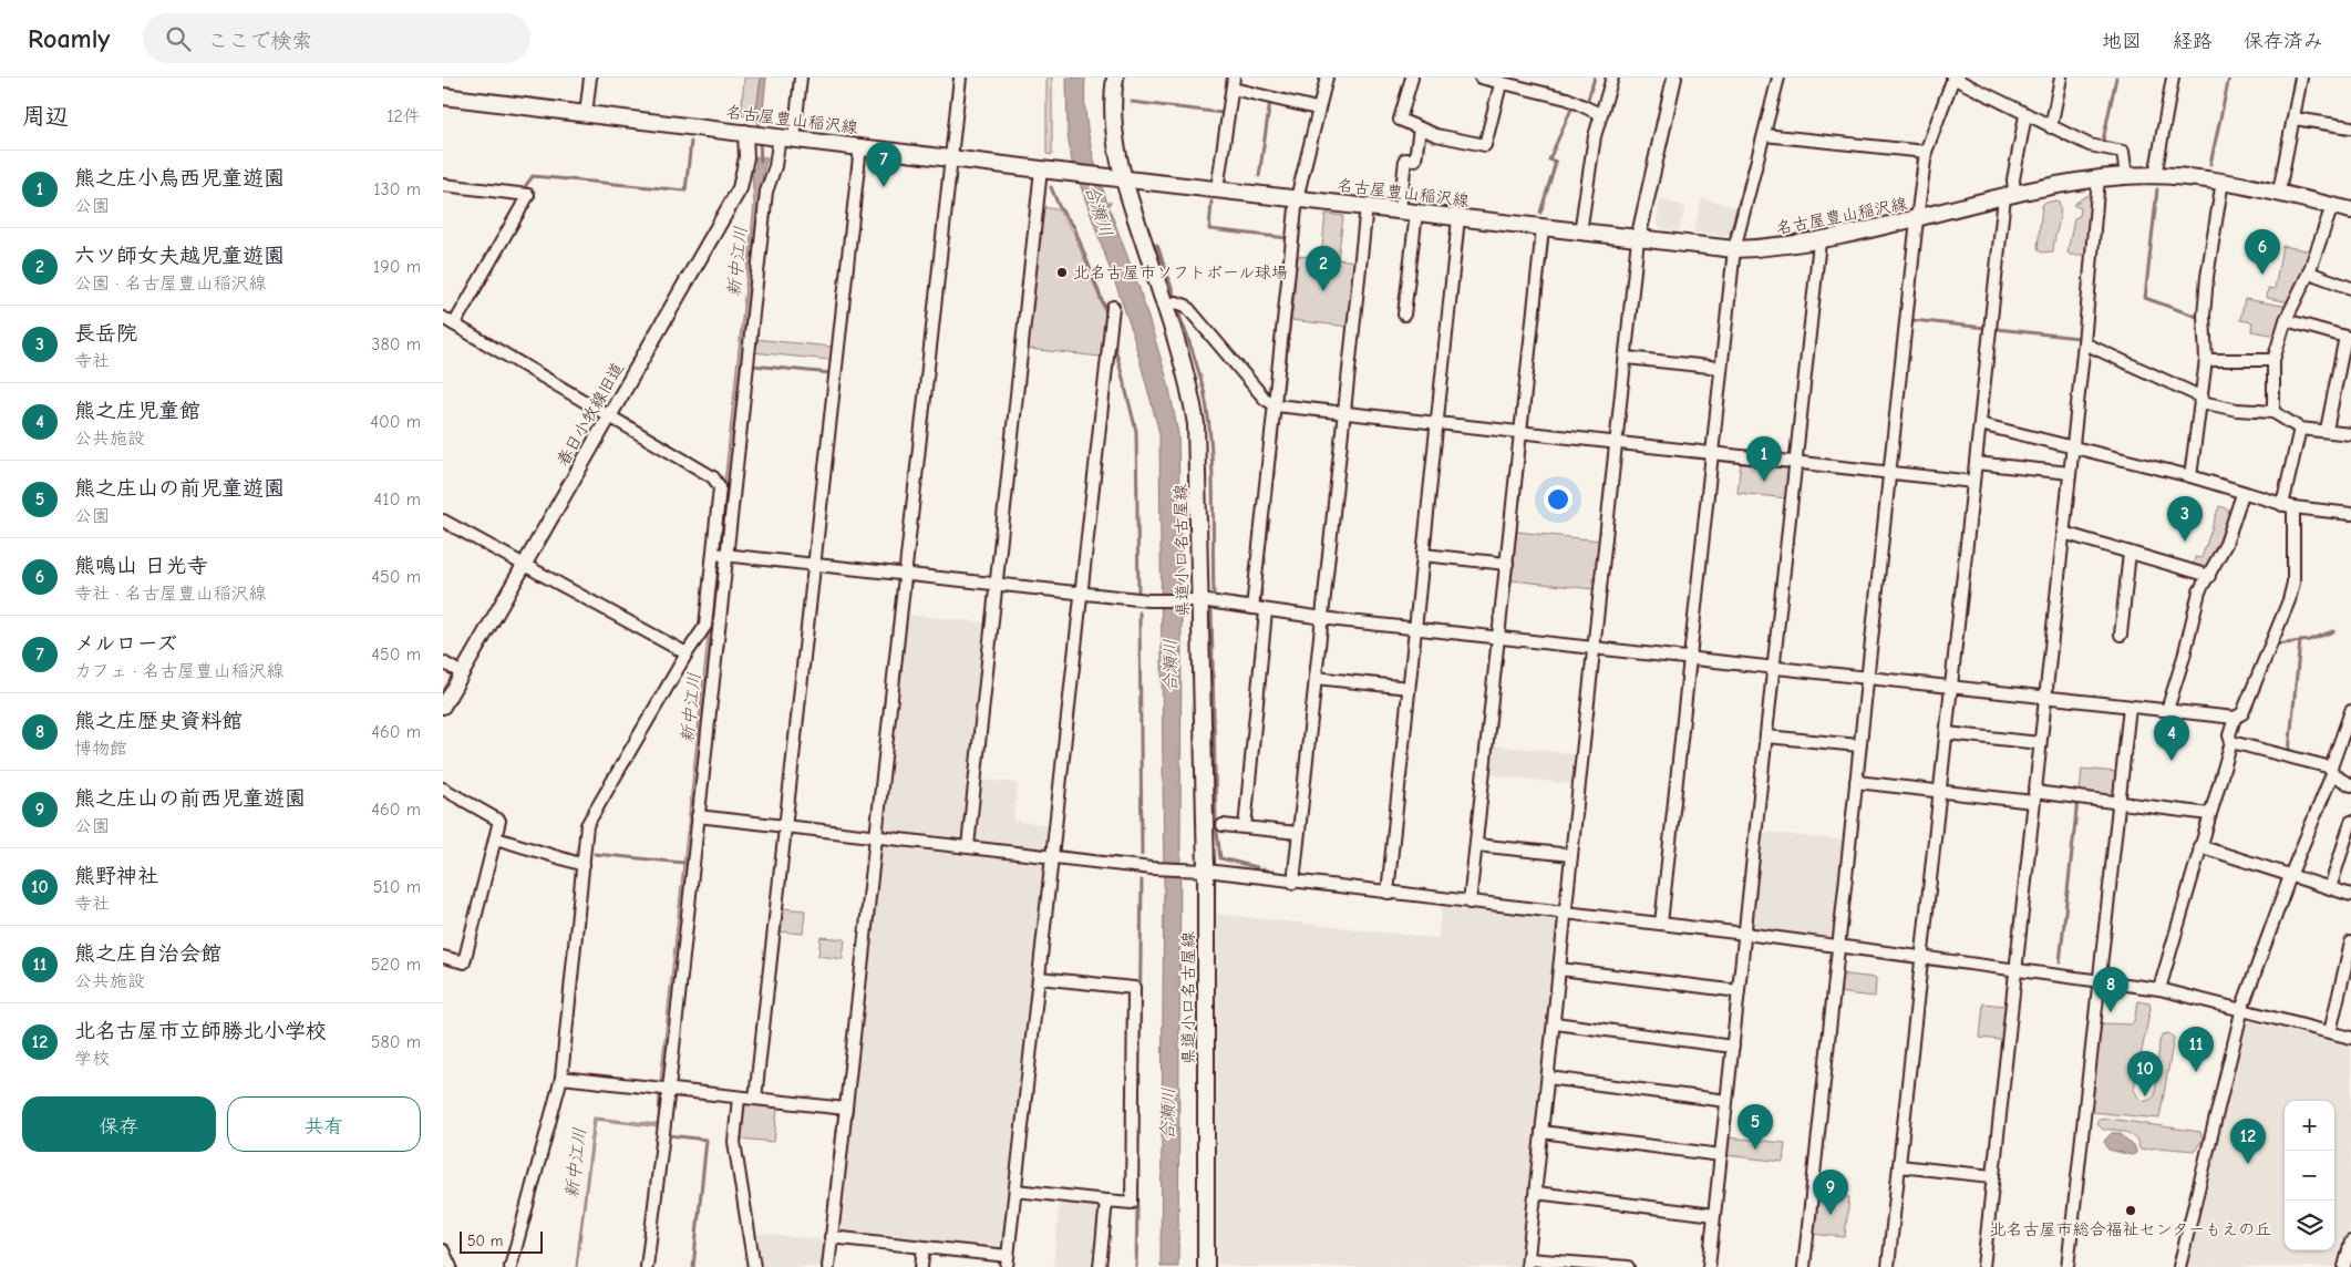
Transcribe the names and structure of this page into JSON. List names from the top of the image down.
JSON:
{
  "streets": {
    "main road": ["名古屋豊山稲沢線", "県道小口名古屋線"],
    "street": ["春日小牧線旧道"]
  },
  "crossings": [
    ["名古屋豊山稲沢線", "春日小牧線旧道"],
    ["名古屋豊山稲沢線", "県道小口名古屋線"]
  ],
  "water": ["合瀬川", "新中江川"],
  "places": ["北名古屋市ソフトボール球場", "北名古屋市総合福祉センターもえの丘"],
  "scale_bar": "50 m",
  "page": {
    "header": "Roamly",
    "search": "ここで検索",
    "nav": ["地図", "経路", "保存済み"],
    "heading": ["周辺", "12件"],
    "pins": [
      "7",
      "6",
      "2",
      "1",
      "3",
      "4",
      "8",
      "11",
      "10",
      "5",
      "12",
      "9"
    ],
    "list": [
      {
        "mark": "1",
        "name": "熊之庄小烏西児童遊園",
        "note": "公園",
        "value": "130 m"
      },
      {
        "mark": "2",
        "name": "六ツ師女夫越児童遊園",
        "note": "公園 · 名古屋豊山稲沢線",
        "value": "190 m"
      },
      {
        "mark": "3",
        "name": "長岳院",
        "note": "寺社",
        "value": "380 m"
      },
      {
        "mark": "4",
        "name": "熊之庄児童館",
        "note": "公共施設",
        "value": "400 m"
      },
      {
        "mark": "5",
        "name": "熊之庄山の前児童遊園",
        "note": "公園",
        "value": "410 m"
      },
      {
        "mark": "6",
        "name": "熊鳴山 日光寺",
        "note": "寺社 · 名古屋豊山稲沢線",
        "value": "450 m"
      },
      {
        "mark": "7",
        "name": "メルローズ",
        "note": "カフェ · 名古屋豊山稲沢線",
        "value": "450 m"
      },
      {
        "mark": "8",
        "name": "熊之庄歴史資料館",
        "note": "博物館",
        "value": "460 m"
      },
      {
        "mark": "9",
        "name": "熊之庄山の前西児童遊園",
        "note": "公園",
        "value": "460 m"
      },
      {
        "mark": "10",
        "name": "熊野神社",
        "note": "寺社",
        "value": "510 m"
      },
      {
        "mark": "11",
        "name": "熊之庄自治会館",
        "note": "公共施設",
        "value": "520 m"
      },
      {
        "mark": "12",
        "name": "北名古屋市立師勝北小学校",
        "note": "学校",
        "value": "580 m"
      }
    ],
    "buttons": ["保存", "共有"],
    "map_buttons": ["+", "−"],
    "scale": "50 m"
  }
}
